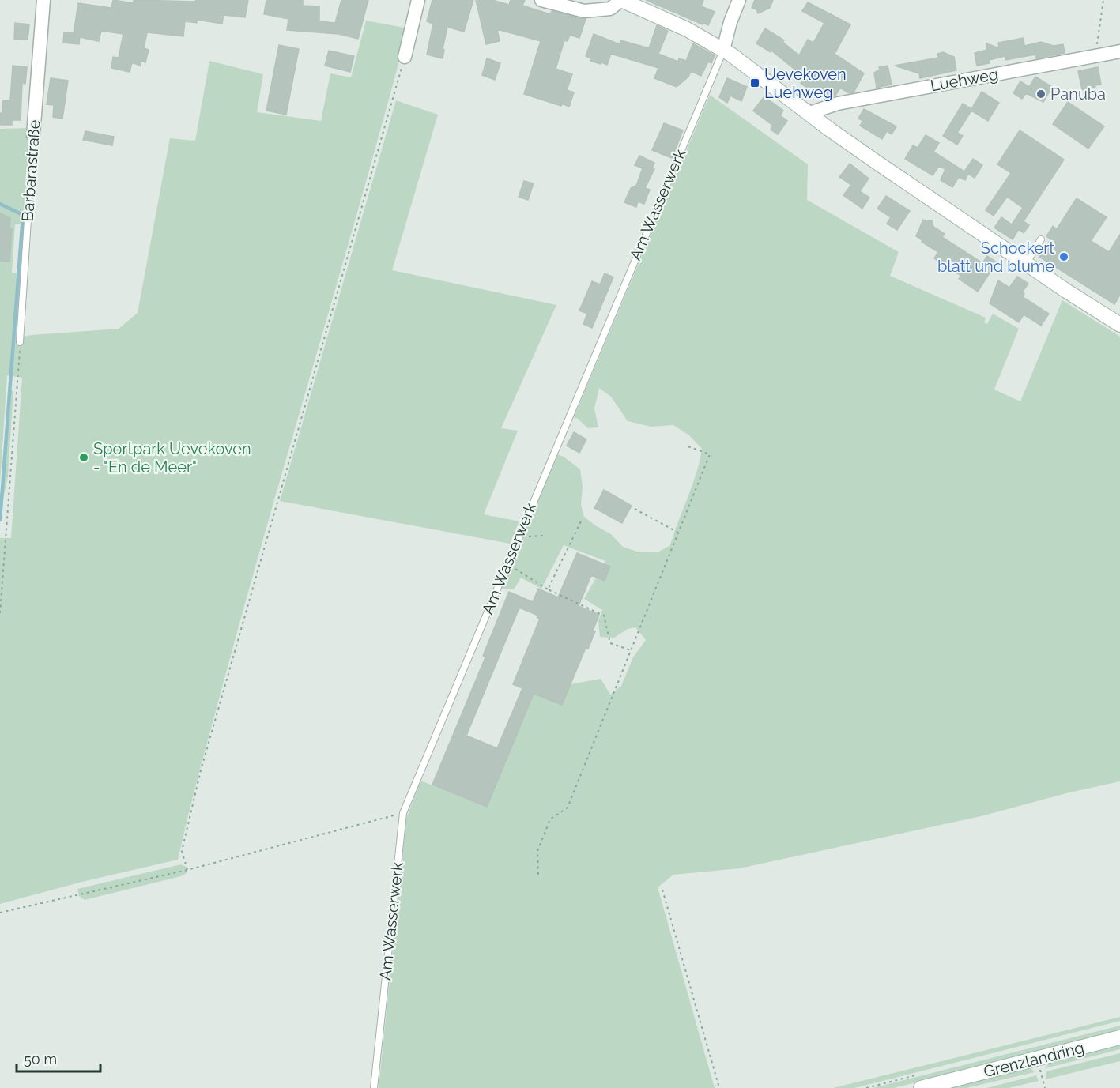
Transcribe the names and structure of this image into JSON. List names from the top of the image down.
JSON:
{
  "streets": {
    "main road": ["Grenzlandring"],
    "street": ["Luehweg", "Barbarastraße"],
    "lane": ["Am Wasserwerk"]
  },
  "places": {
    "transit": ["Uevekoven Luehweg"],
    "other": ["Panuba", "Schockert blatt und blume", "Sportpark Uevekoven - \"En de Meer\""]
  },
  "scale_bar": "50 m"
}
